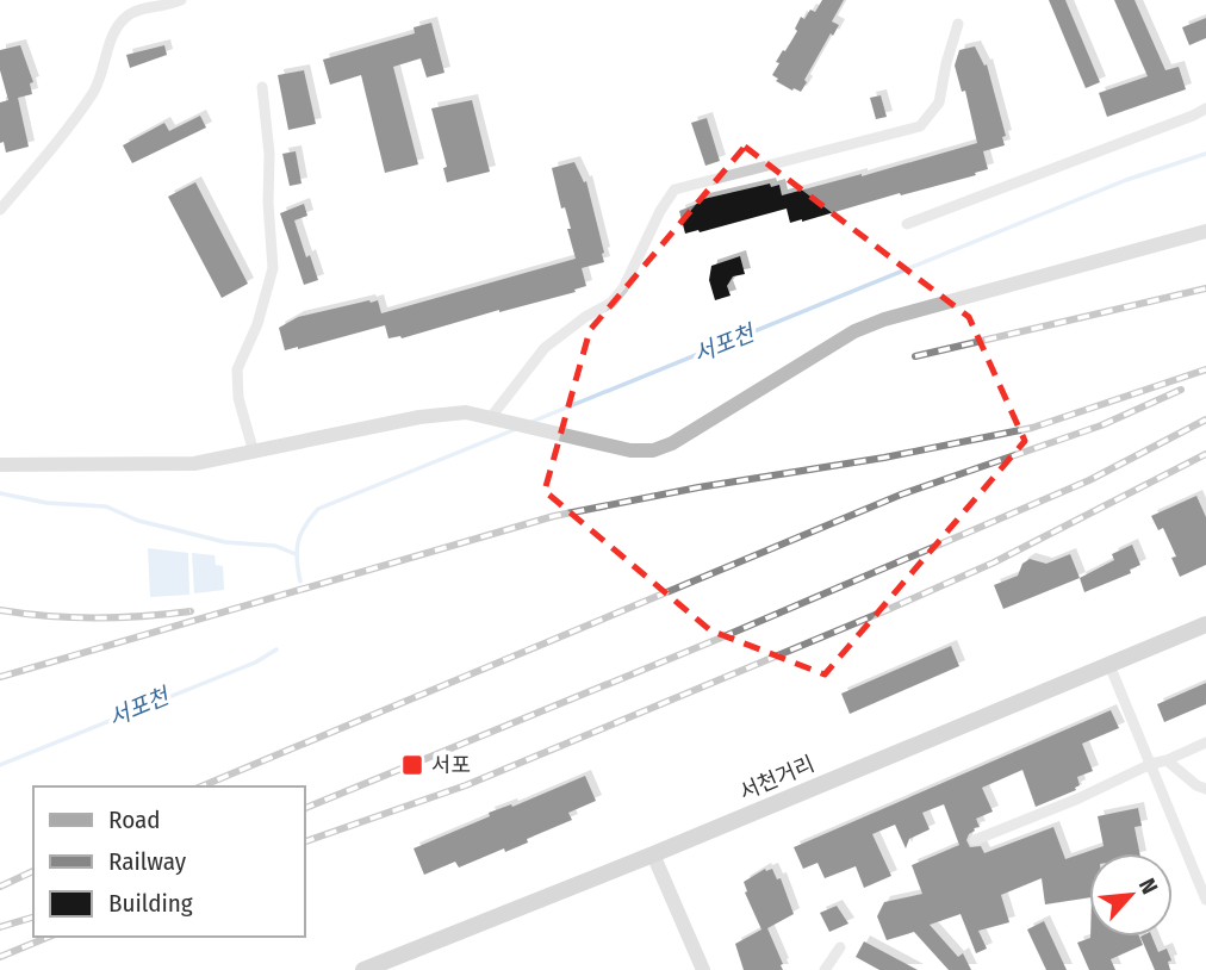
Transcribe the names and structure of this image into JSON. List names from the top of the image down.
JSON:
{
  "streets": {
    "main road": ["서천거리"]
  },
  "water": ["서포천"],
  "places": {
    "transit": ["서포"]
  },
  "legend": ["Road", "Railway", "Building"],
  "north": "top right"
}
